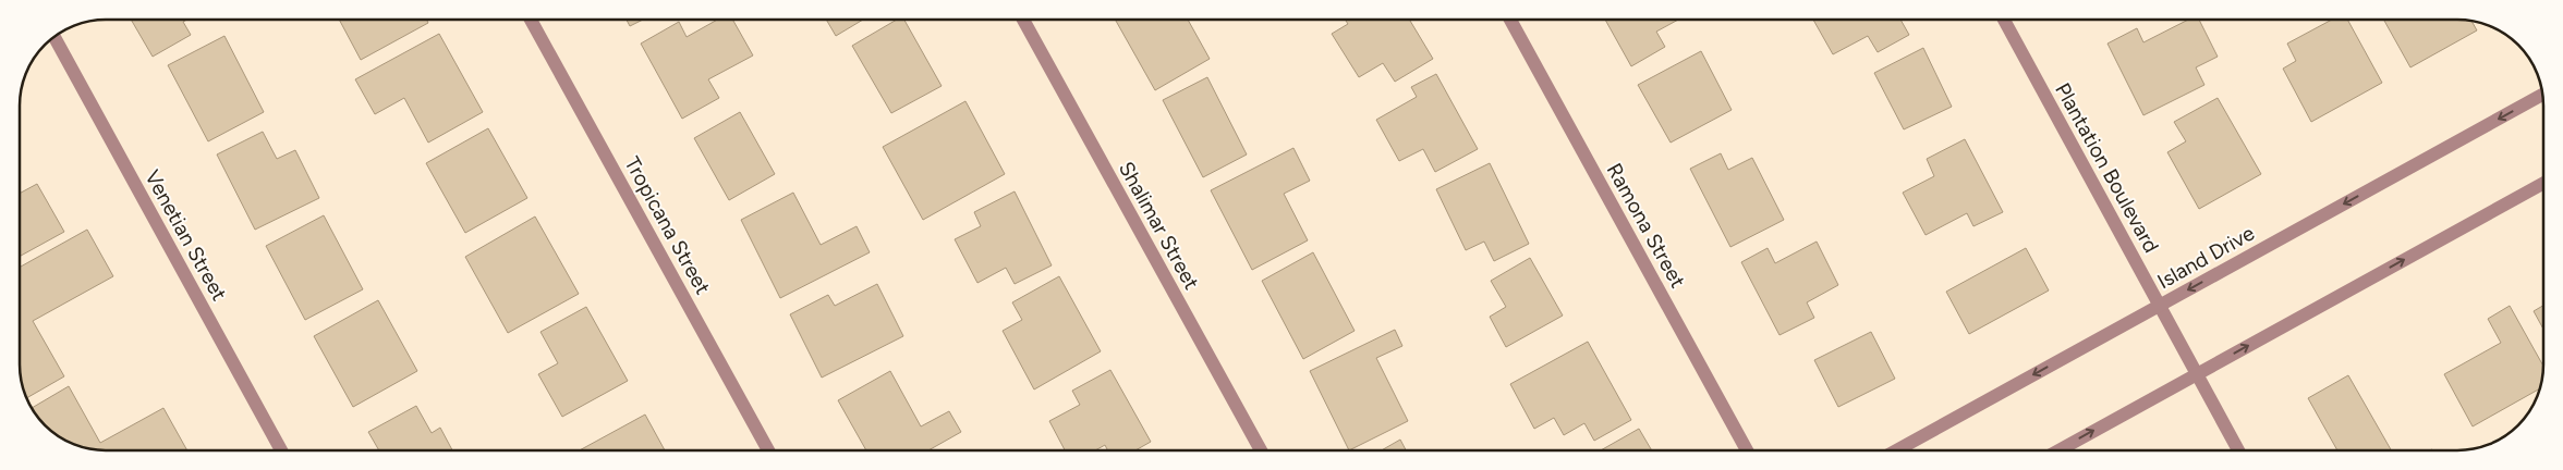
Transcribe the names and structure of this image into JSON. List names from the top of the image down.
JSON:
{
  "streets": {
    "street": [
      "Plantation Boulevard",
      "Tropicana Street",
      "Shalimar Street",
      "Ramona Street",
      "Venetian Street",
      "Island Drive"
    ]
  },
  "crossings": [
    ["Plantation Boulevard", "Island Drive"]
  ]
}
